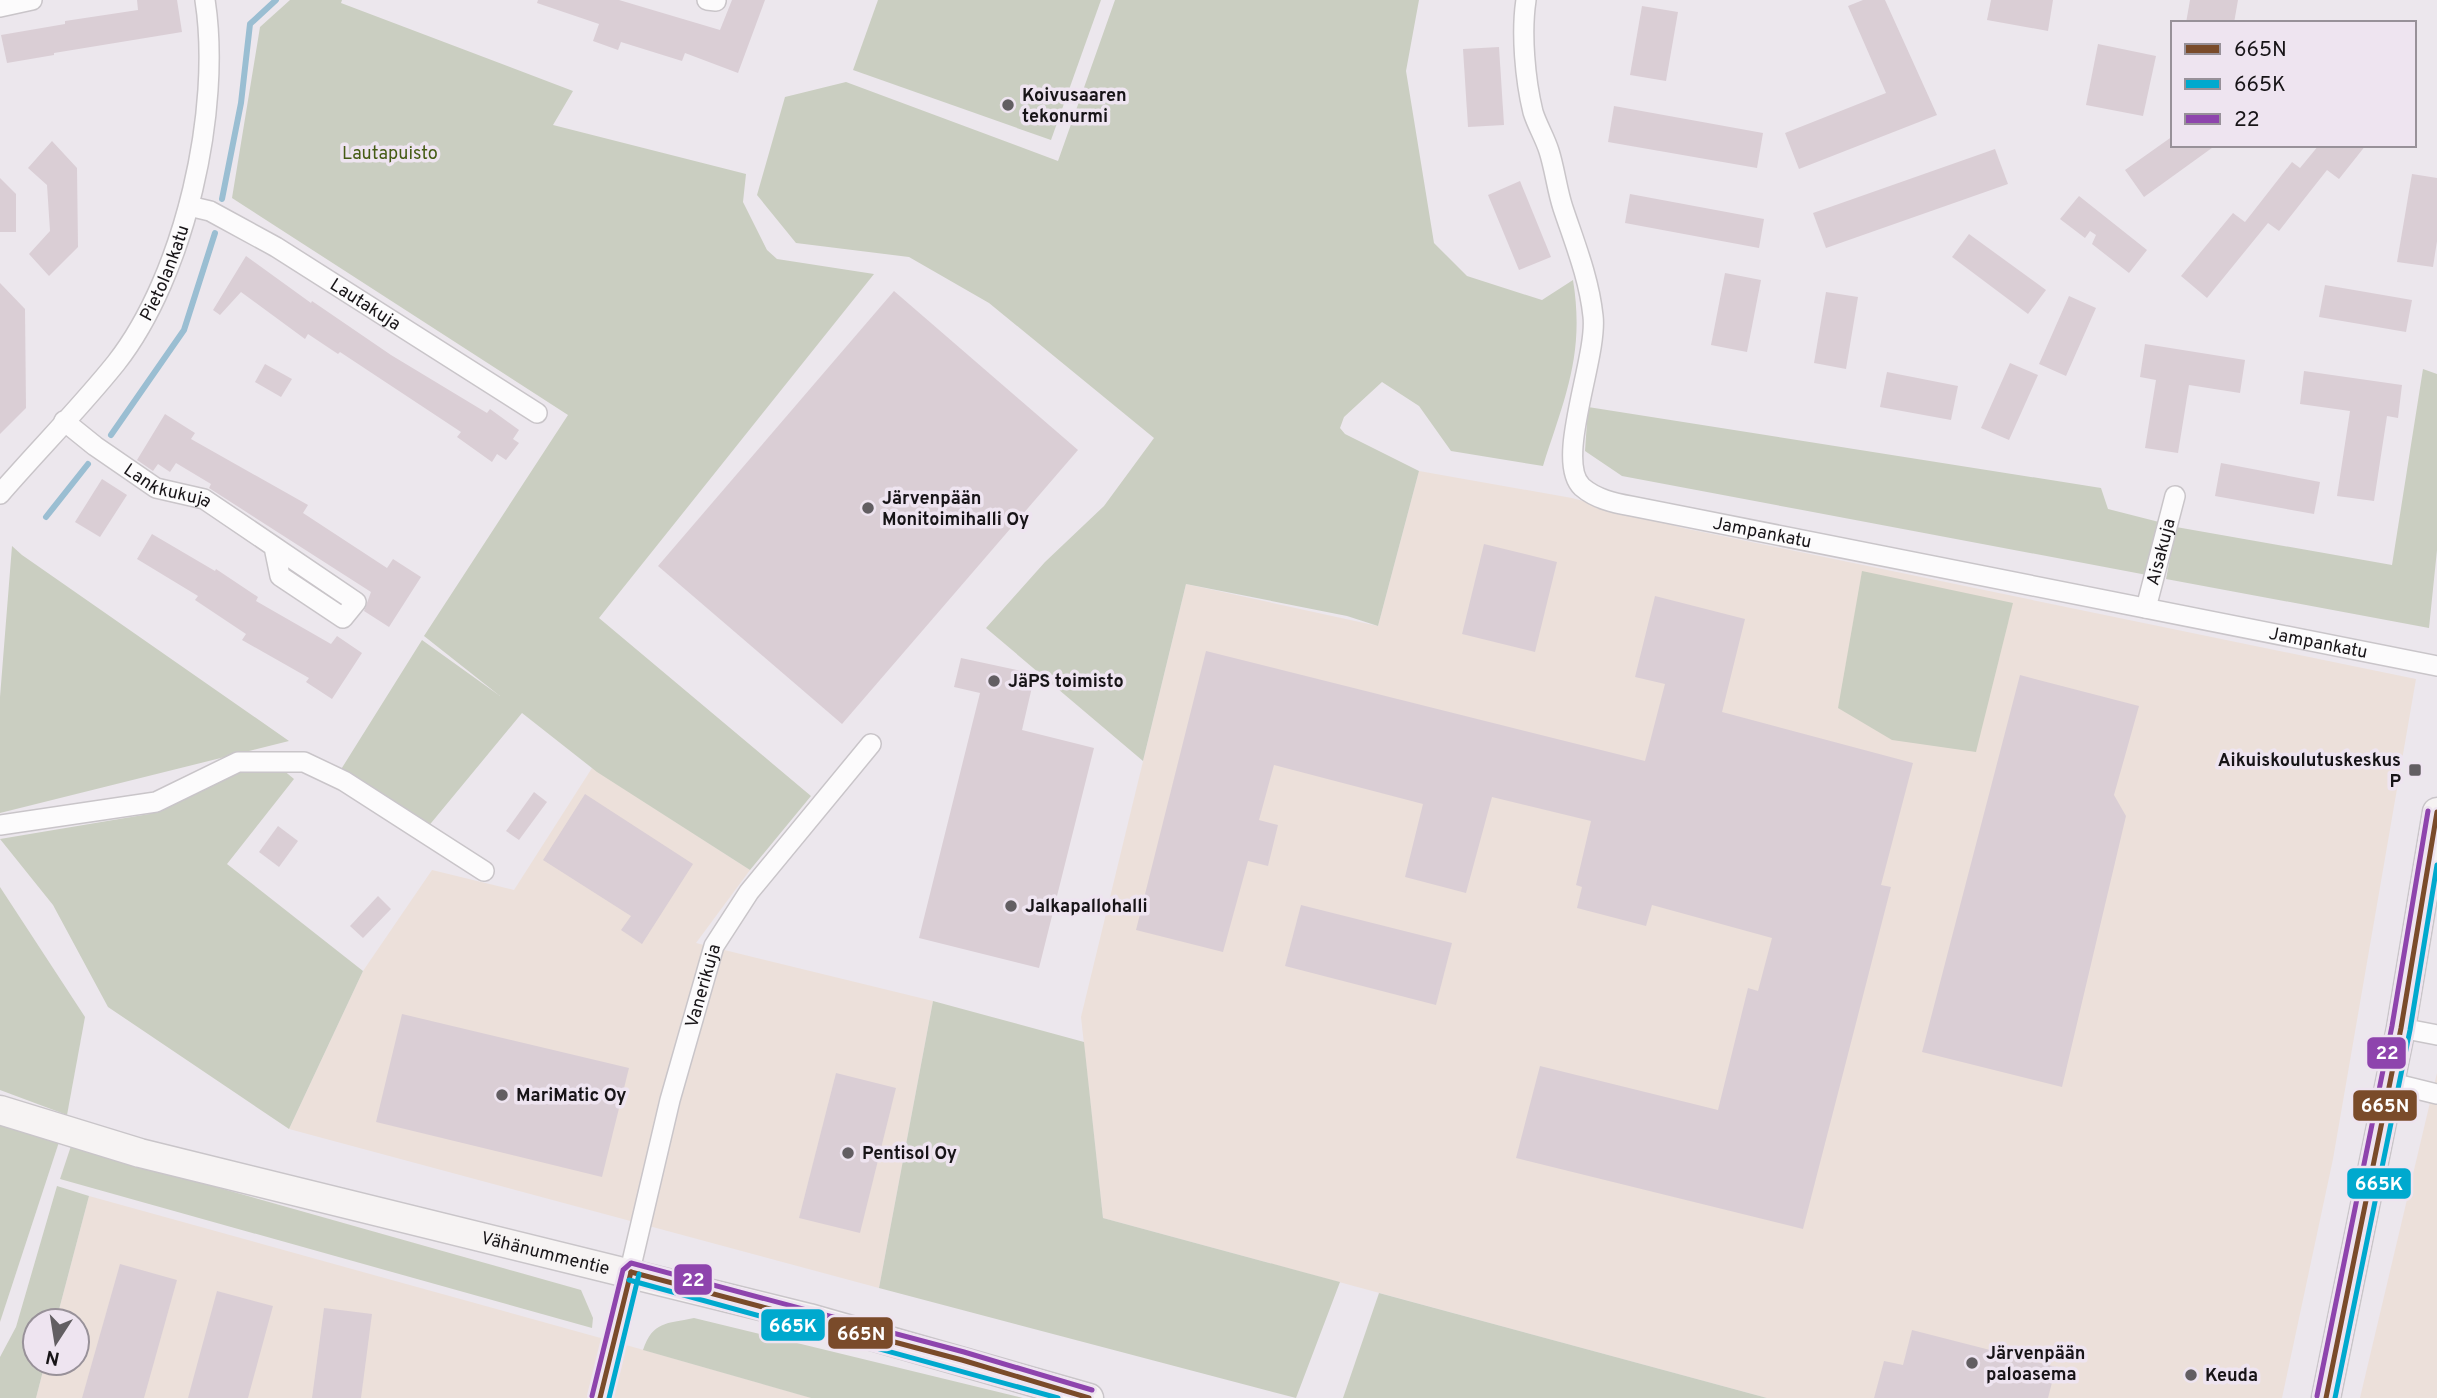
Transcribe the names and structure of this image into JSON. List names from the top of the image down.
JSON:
{
  "streets": {
    "main road": ["Vähänummentie"],
    "street": [
      "Pietolankatu",
      "Lautakuja",
      "Lankkukuja",
      "Jampankatu",
      "Aisakuja",
      "Vanerikuja"
    ]
  },
  "crossings": [
    ["Pietolankatu", "Lautakuja"],
    ["Pietolankatu", "Lankkukuja"],
    ["Jampankatu", "Aisakuja"],
    ["Vanerikuja", "Vähänummentie"]
  ],
  "parks": ["Lautapuisto"],
  "places": {
    "other": [
      "Koivusaaren tekonurmi",
      "Järvenpään Monitoimihalli Oy",
      "JäPS toimisto",
      "Jalkapallohalli",
      "MariMatic Oy",
      "Pentisol Oy",
      "Järvenpään paloasema",
      "Keuda"
    ],
    "transit": ["Aikuiskoulutuskeskus P"]
  },
  "lines": ["transit line 22", "transit line 665N", "transit line 665K"],
  "legend": ["665N", "665K", "22"],
  "north": "bottom"
}
